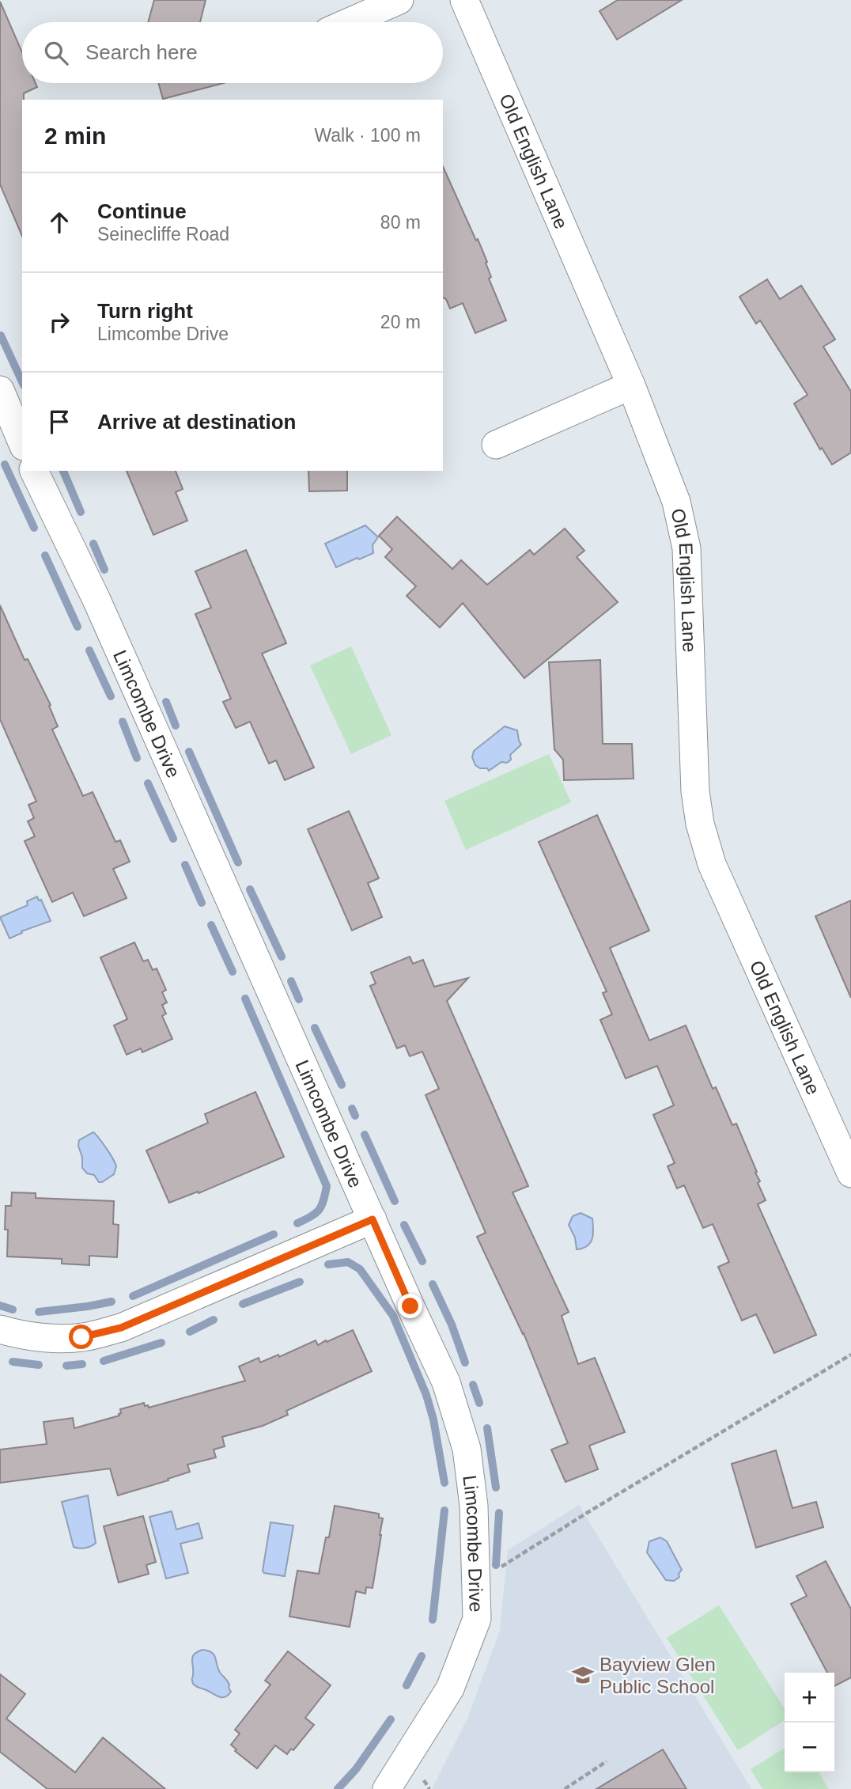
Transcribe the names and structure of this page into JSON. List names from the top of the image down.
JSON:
{
  "streets": {
    "street": ["Old English Lane", "Limcombe Drive"]
  },
  "places": {
    "school or university": ["Bayview Glen Public School"]
  },
  "page": {
    "search": "Search here",
    "heading": ["2 min", "Walk · 100 m"],
    "list": [
      ["Continue", "Seinecliffe Road", "80 m"],
      ["Turn right", "Limcombe Drive", "20 m"],
      "Arrive at destination"
    ],
    "map_buttons": ["+", "−"]
  }
}
